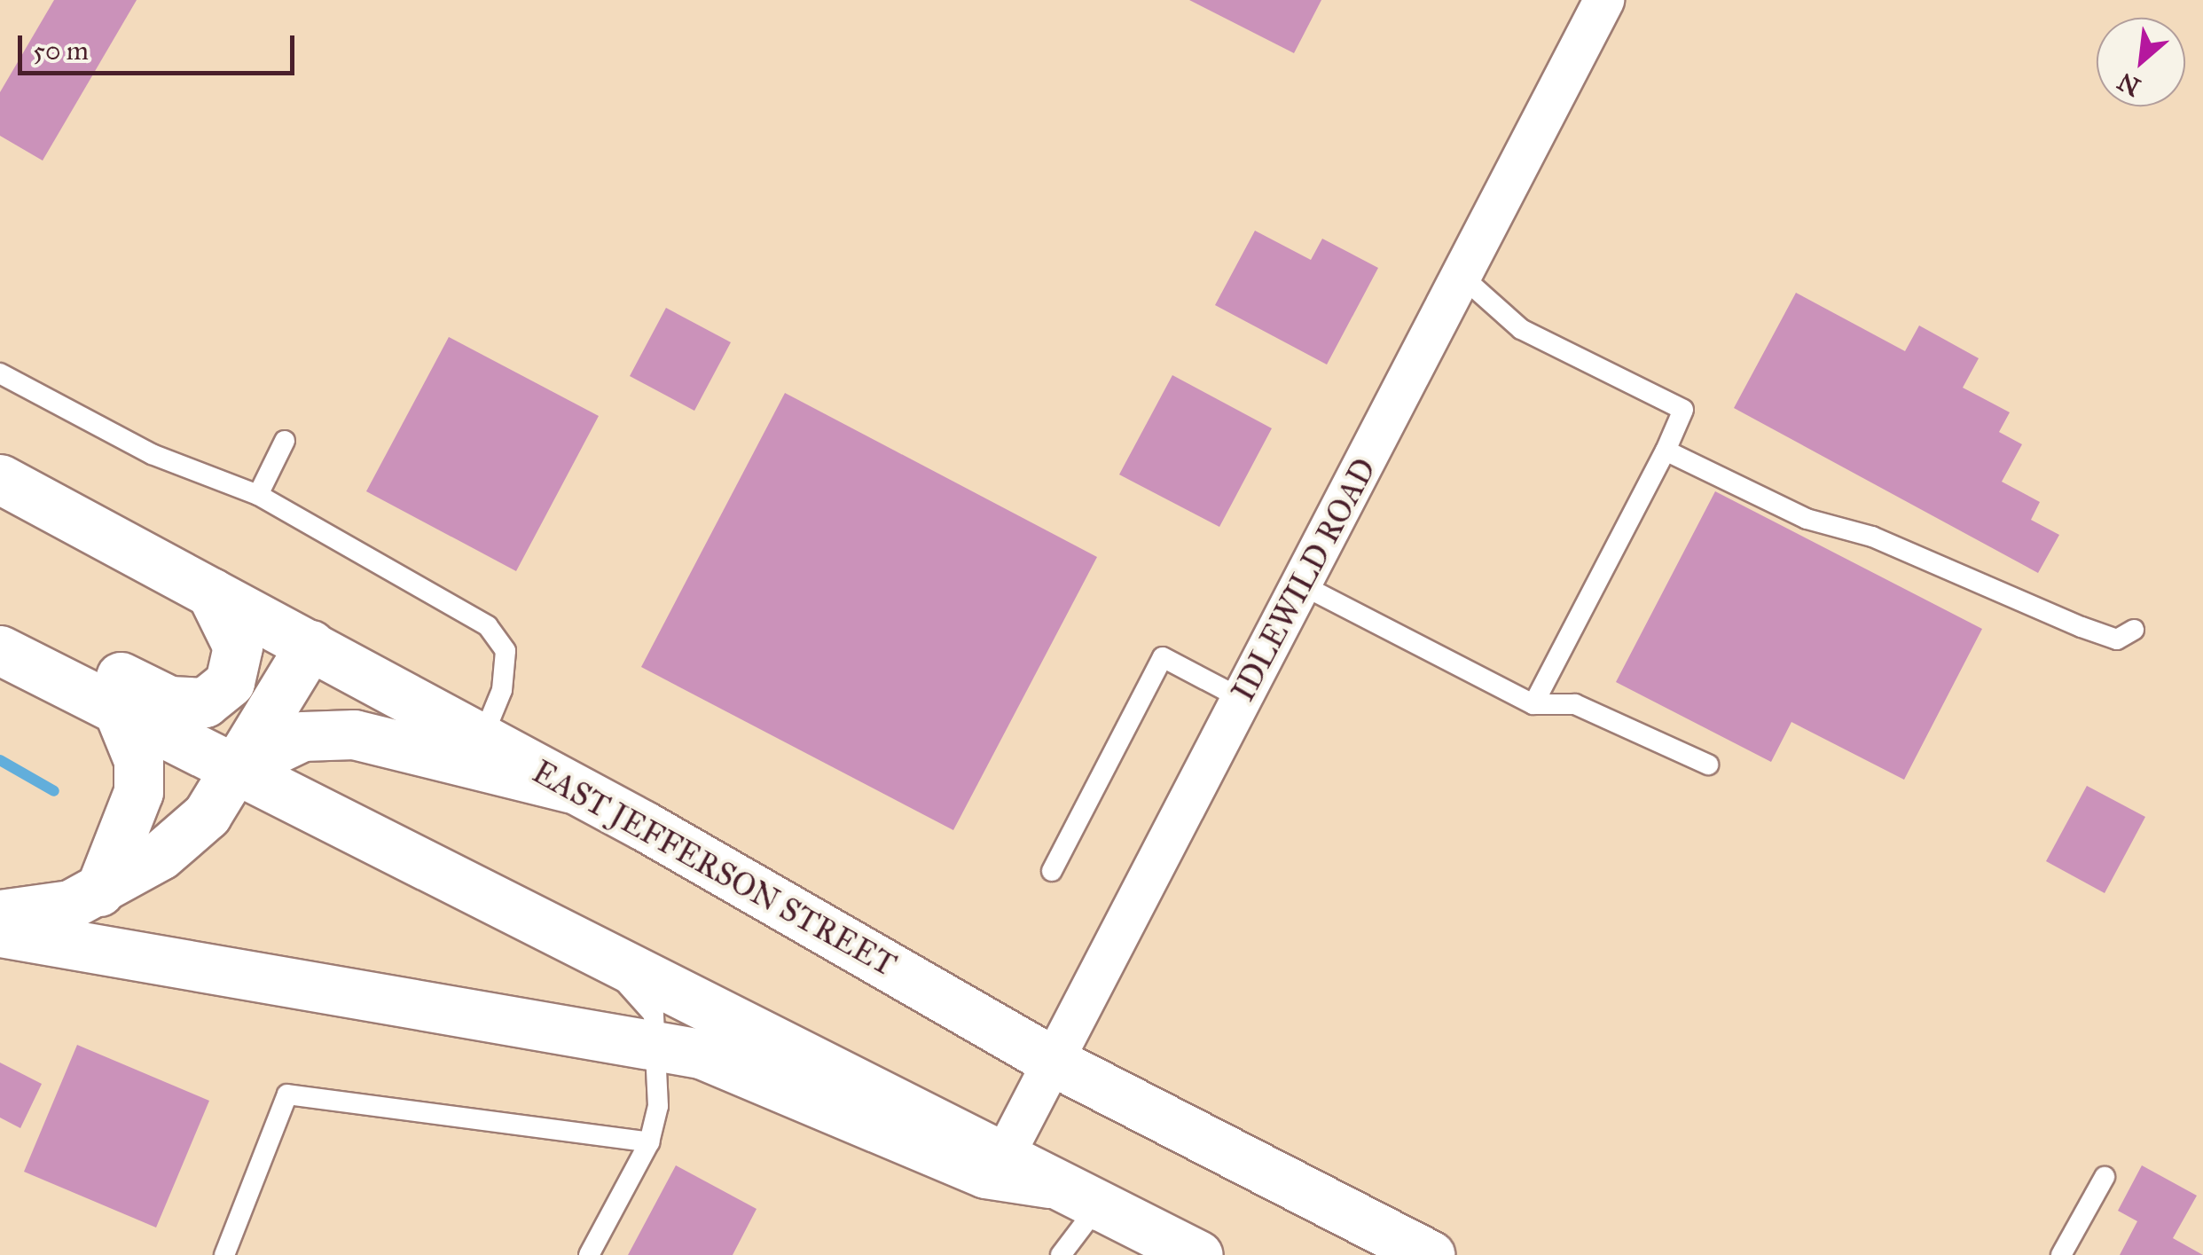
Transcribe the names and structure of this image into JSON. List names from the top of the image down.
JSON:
{
  "streets": {
    "main road": ["EAST JEFFERSON STREET"],
    "street": ["IDLEWILD ROAD"]
  },
  "crossings": [
    ["IDLEWILD ROAD", "EAST JEFFERSON STREET"]
  ],
  "scale_bar": "50 m",
  "north": "bottom left"
}
